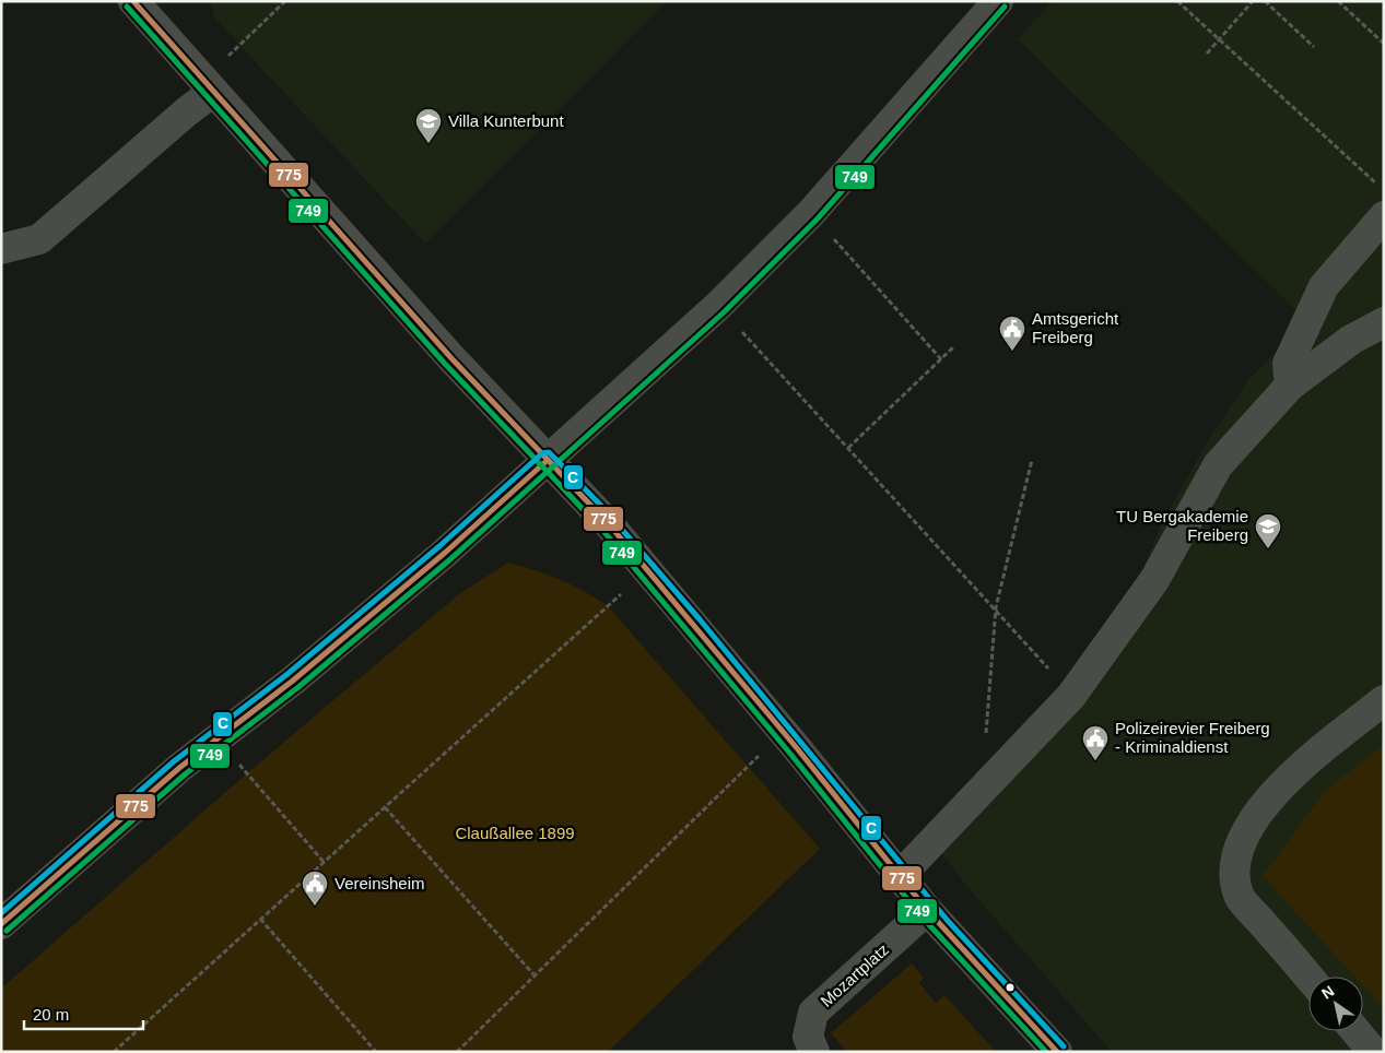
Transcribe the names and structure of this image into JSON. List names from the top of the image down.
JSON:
{
  "streets": {
    "street": ["Mozartplatz"]
  },
  "parks": ["Claußallee 1899"],
  "places": {
    "school or university": ["Villa Kunterbunt", "TU Bergakademie Freiberg"],
    "public building": ["Amtsgericht Freiberg", "Polizeirevier Freiberg - Kriminaldienst", "Vereinsheim"]
  },
  "lines": ["transit line 775", "transit line 749", "transit line C"],
  "scale_bar": "20 m",
  "north": "top left"
}
